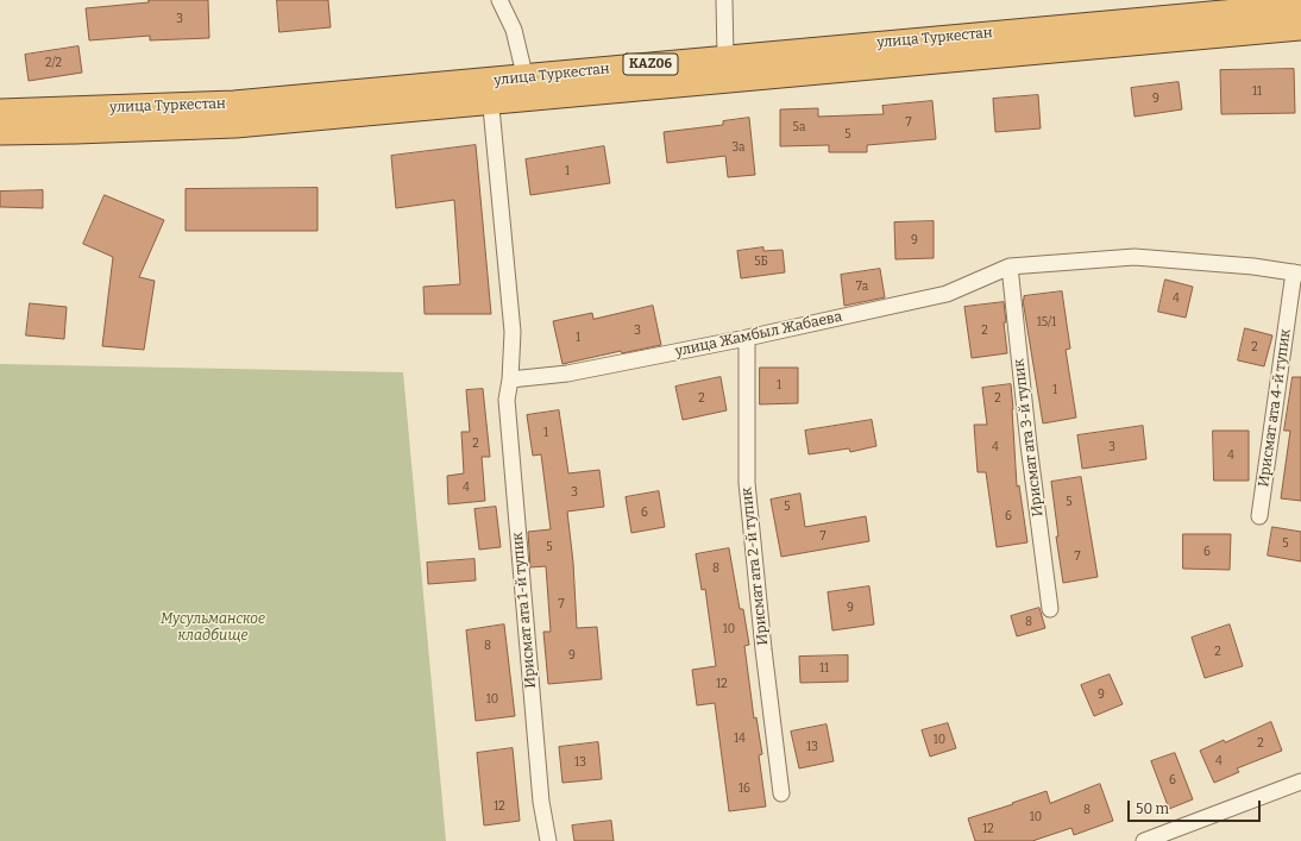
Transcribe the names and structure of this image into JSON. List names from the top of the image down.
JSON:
{
  "streets": {
    "highway": ["улица Туркестан", "KАZ06"],
    "street": [
      "улица Жамбыл Жабаева",
      "Ирисмат ата 4-й тупик",
      "Ирисмат ата 3-й тупик",
      "Ирисмат ата 2-й тупик",
      "Ирисмат ата 1-й тупик"
    ]
  },
  "crossings": [
    ["улица Жамбыл Жабаева", "Ирисмат ата 4-й тупик"],
    ["улица Жамбыл Жабаева", "Ирисмат ата 3-й тупик"],
    ["улица Жамбыл Жабаева", "Ирисмат ата 2-й тупик"],
    ["улица Жамбыл Жабаева", "Ирисмат ата 1-й тупик"]
  ],
  "parks": ["Мусульманское кладбище"],
  "house_numbers": [
    "3",
    "2/2",
    "11",
    "9",
    "7",
    "5а",
    "5",
    "3а",
    "1",
    "9",
    "5Б",
    "7а",
    "4",
    "15/1",
    "3",
    "2",
    "1",
    "2",
    "1",
    "1",
    "2",
    "2",
    "1",
    "2",
    "4",
    "3",
    "4",
    "4",
    "3",
    "5",
    "5",
    "6",
    "6",
    "7",
    "5",
    "5",
    "6",
    "7",
    "8",
    "7",
    "9",
    "8",
    "10",
    "8",
    "2",
    "9",
    "11",
    "12",
    "9",
    "10",
    "14",
    "10",
    "2",
    "13",
    "4",
    "13",
    "6",
    "16",
    "12",
    "8",
    "10",
    "12"
  ],
  "scale_bar": "50 m"
}
